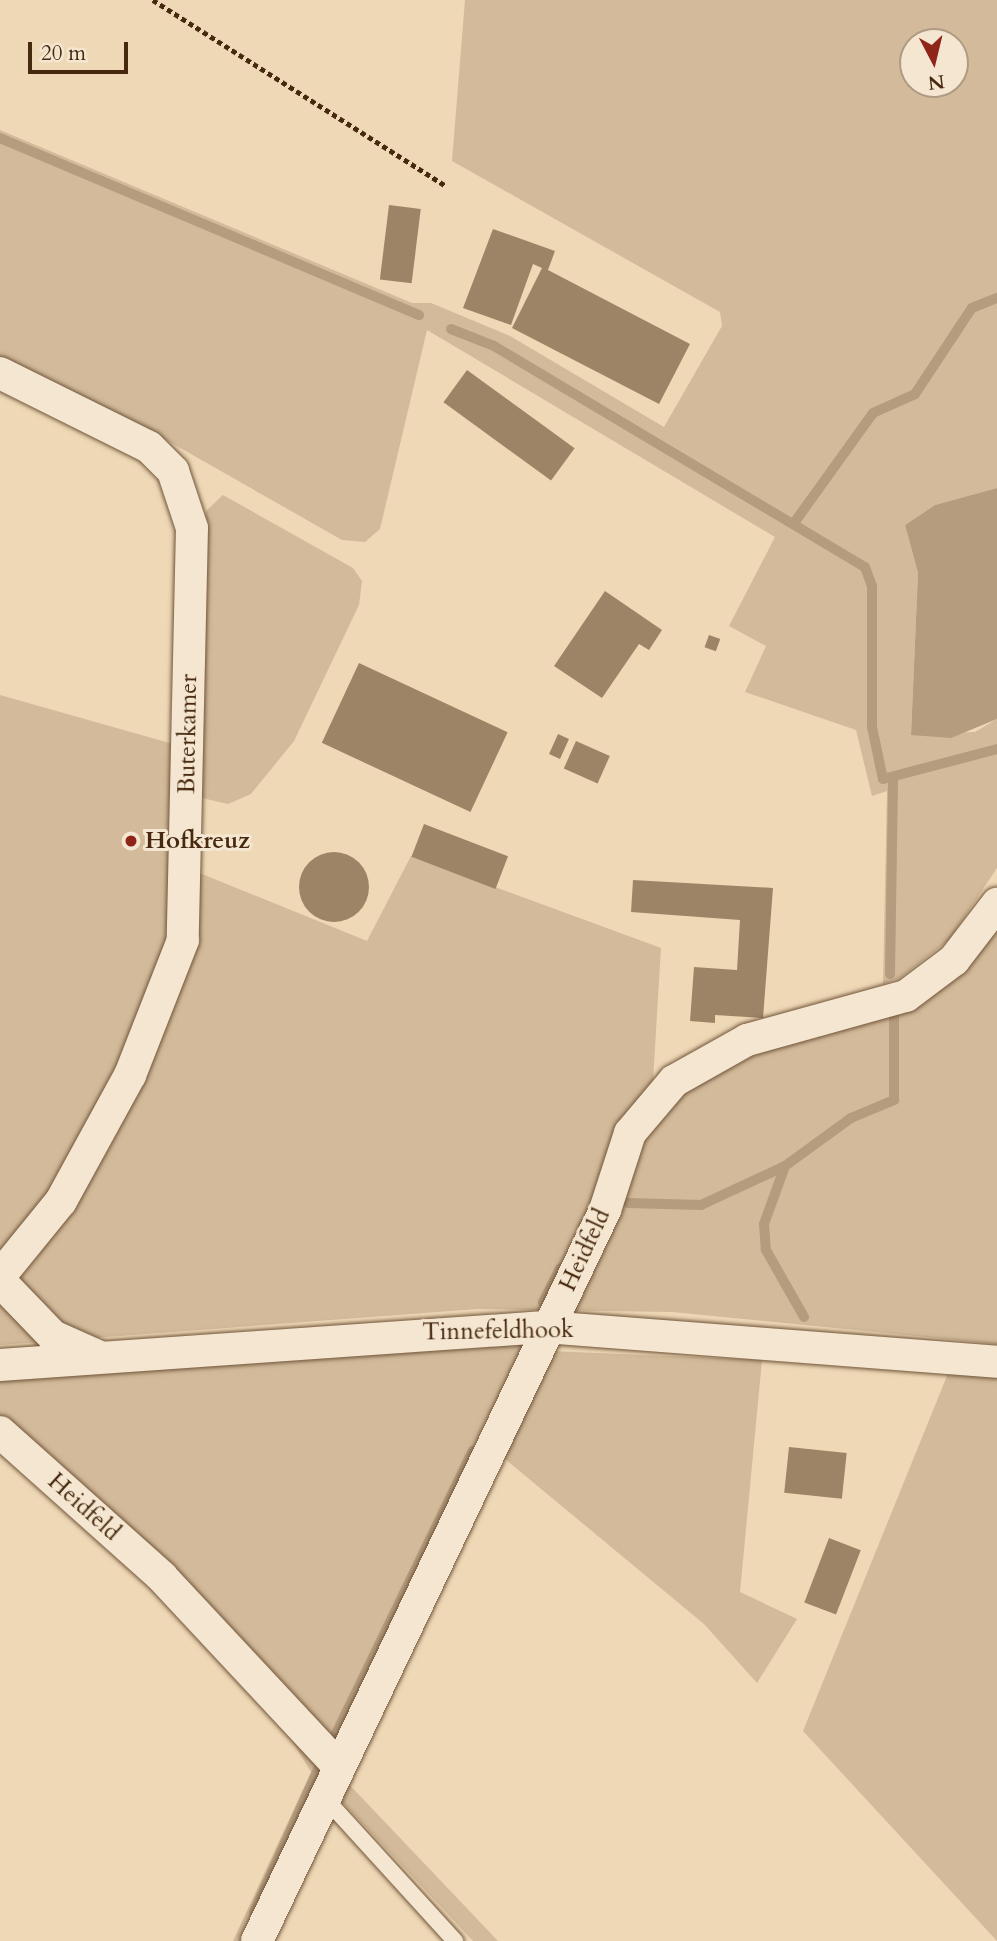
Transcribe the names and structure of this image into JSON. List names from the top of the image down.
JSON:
{
  "streets": {
    "street": ["Buterkamer", "Heidfeld", "Tinnefeldhook"]
  },
  "crossings": [
    ["Heidfeld", "Tinnefeldhook"]
  ],
  "places": ["Hofkreuz"],
  "scale_bar": "20 m",
  "north": "bottom"
}
